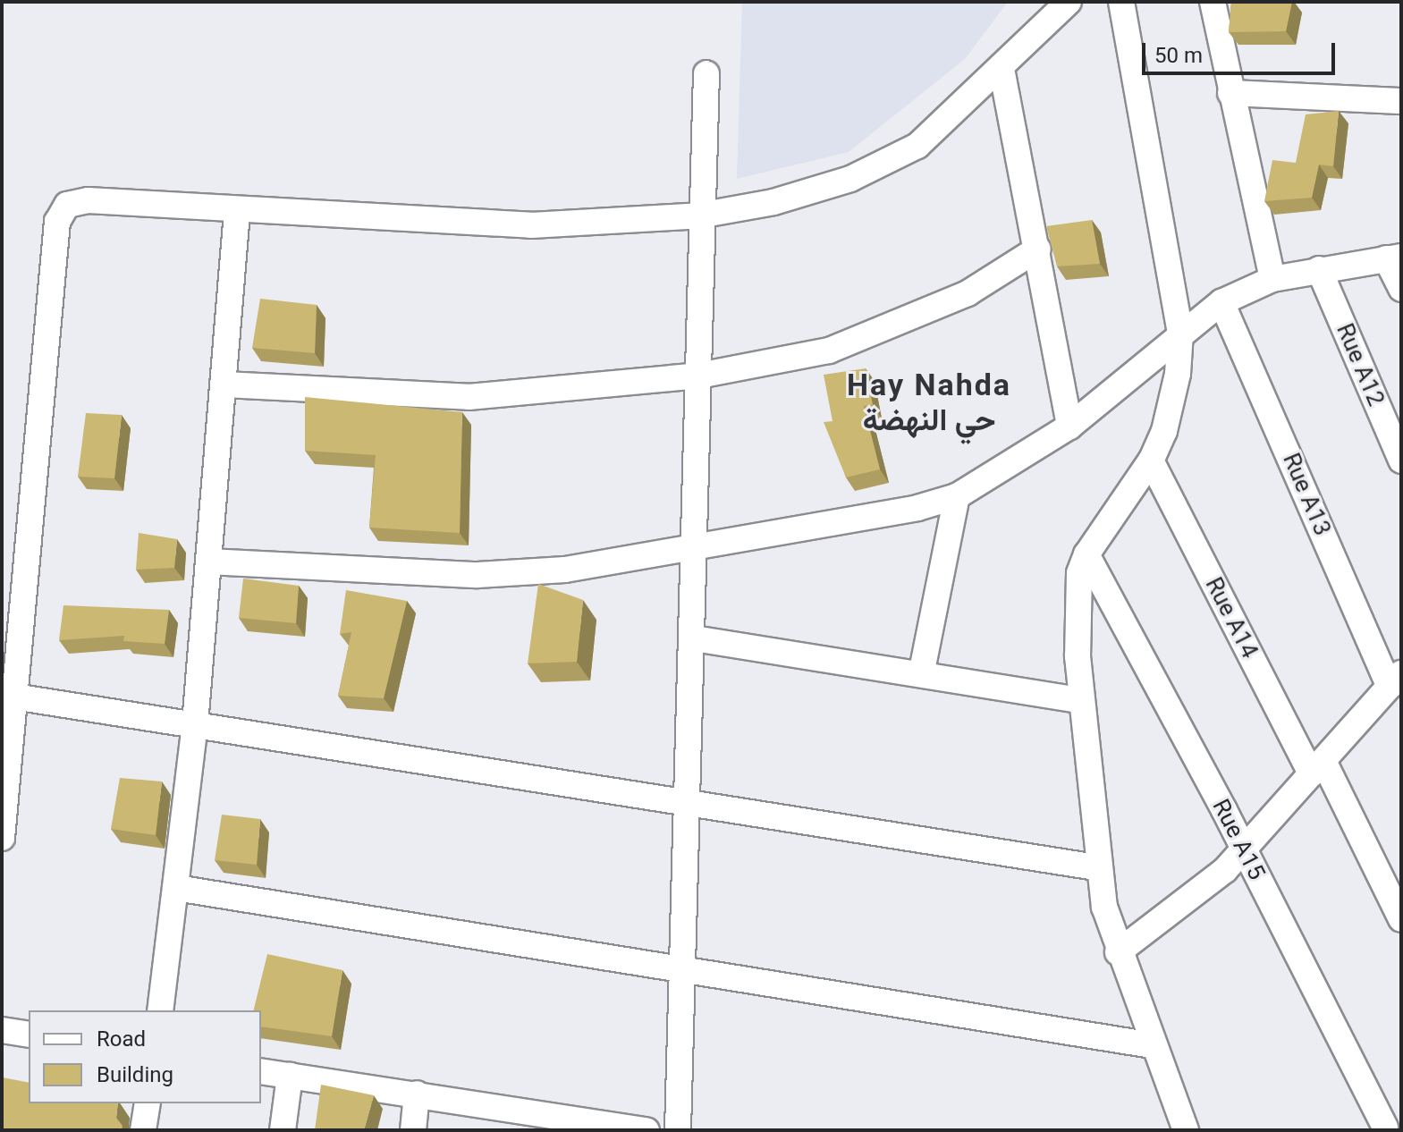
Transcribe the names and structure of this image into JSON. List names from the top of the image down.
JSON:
{
  "streets": {
    "street": [
      "Rue A12",
      "Rue A13",
      "Rue A14",
      "Rue A15"
    ]
  },
  "districts": ["Hay Nahda حي النهضة"],
  "legend": ["Road", "Building"],
  "scale_bar": "50 m"
}
